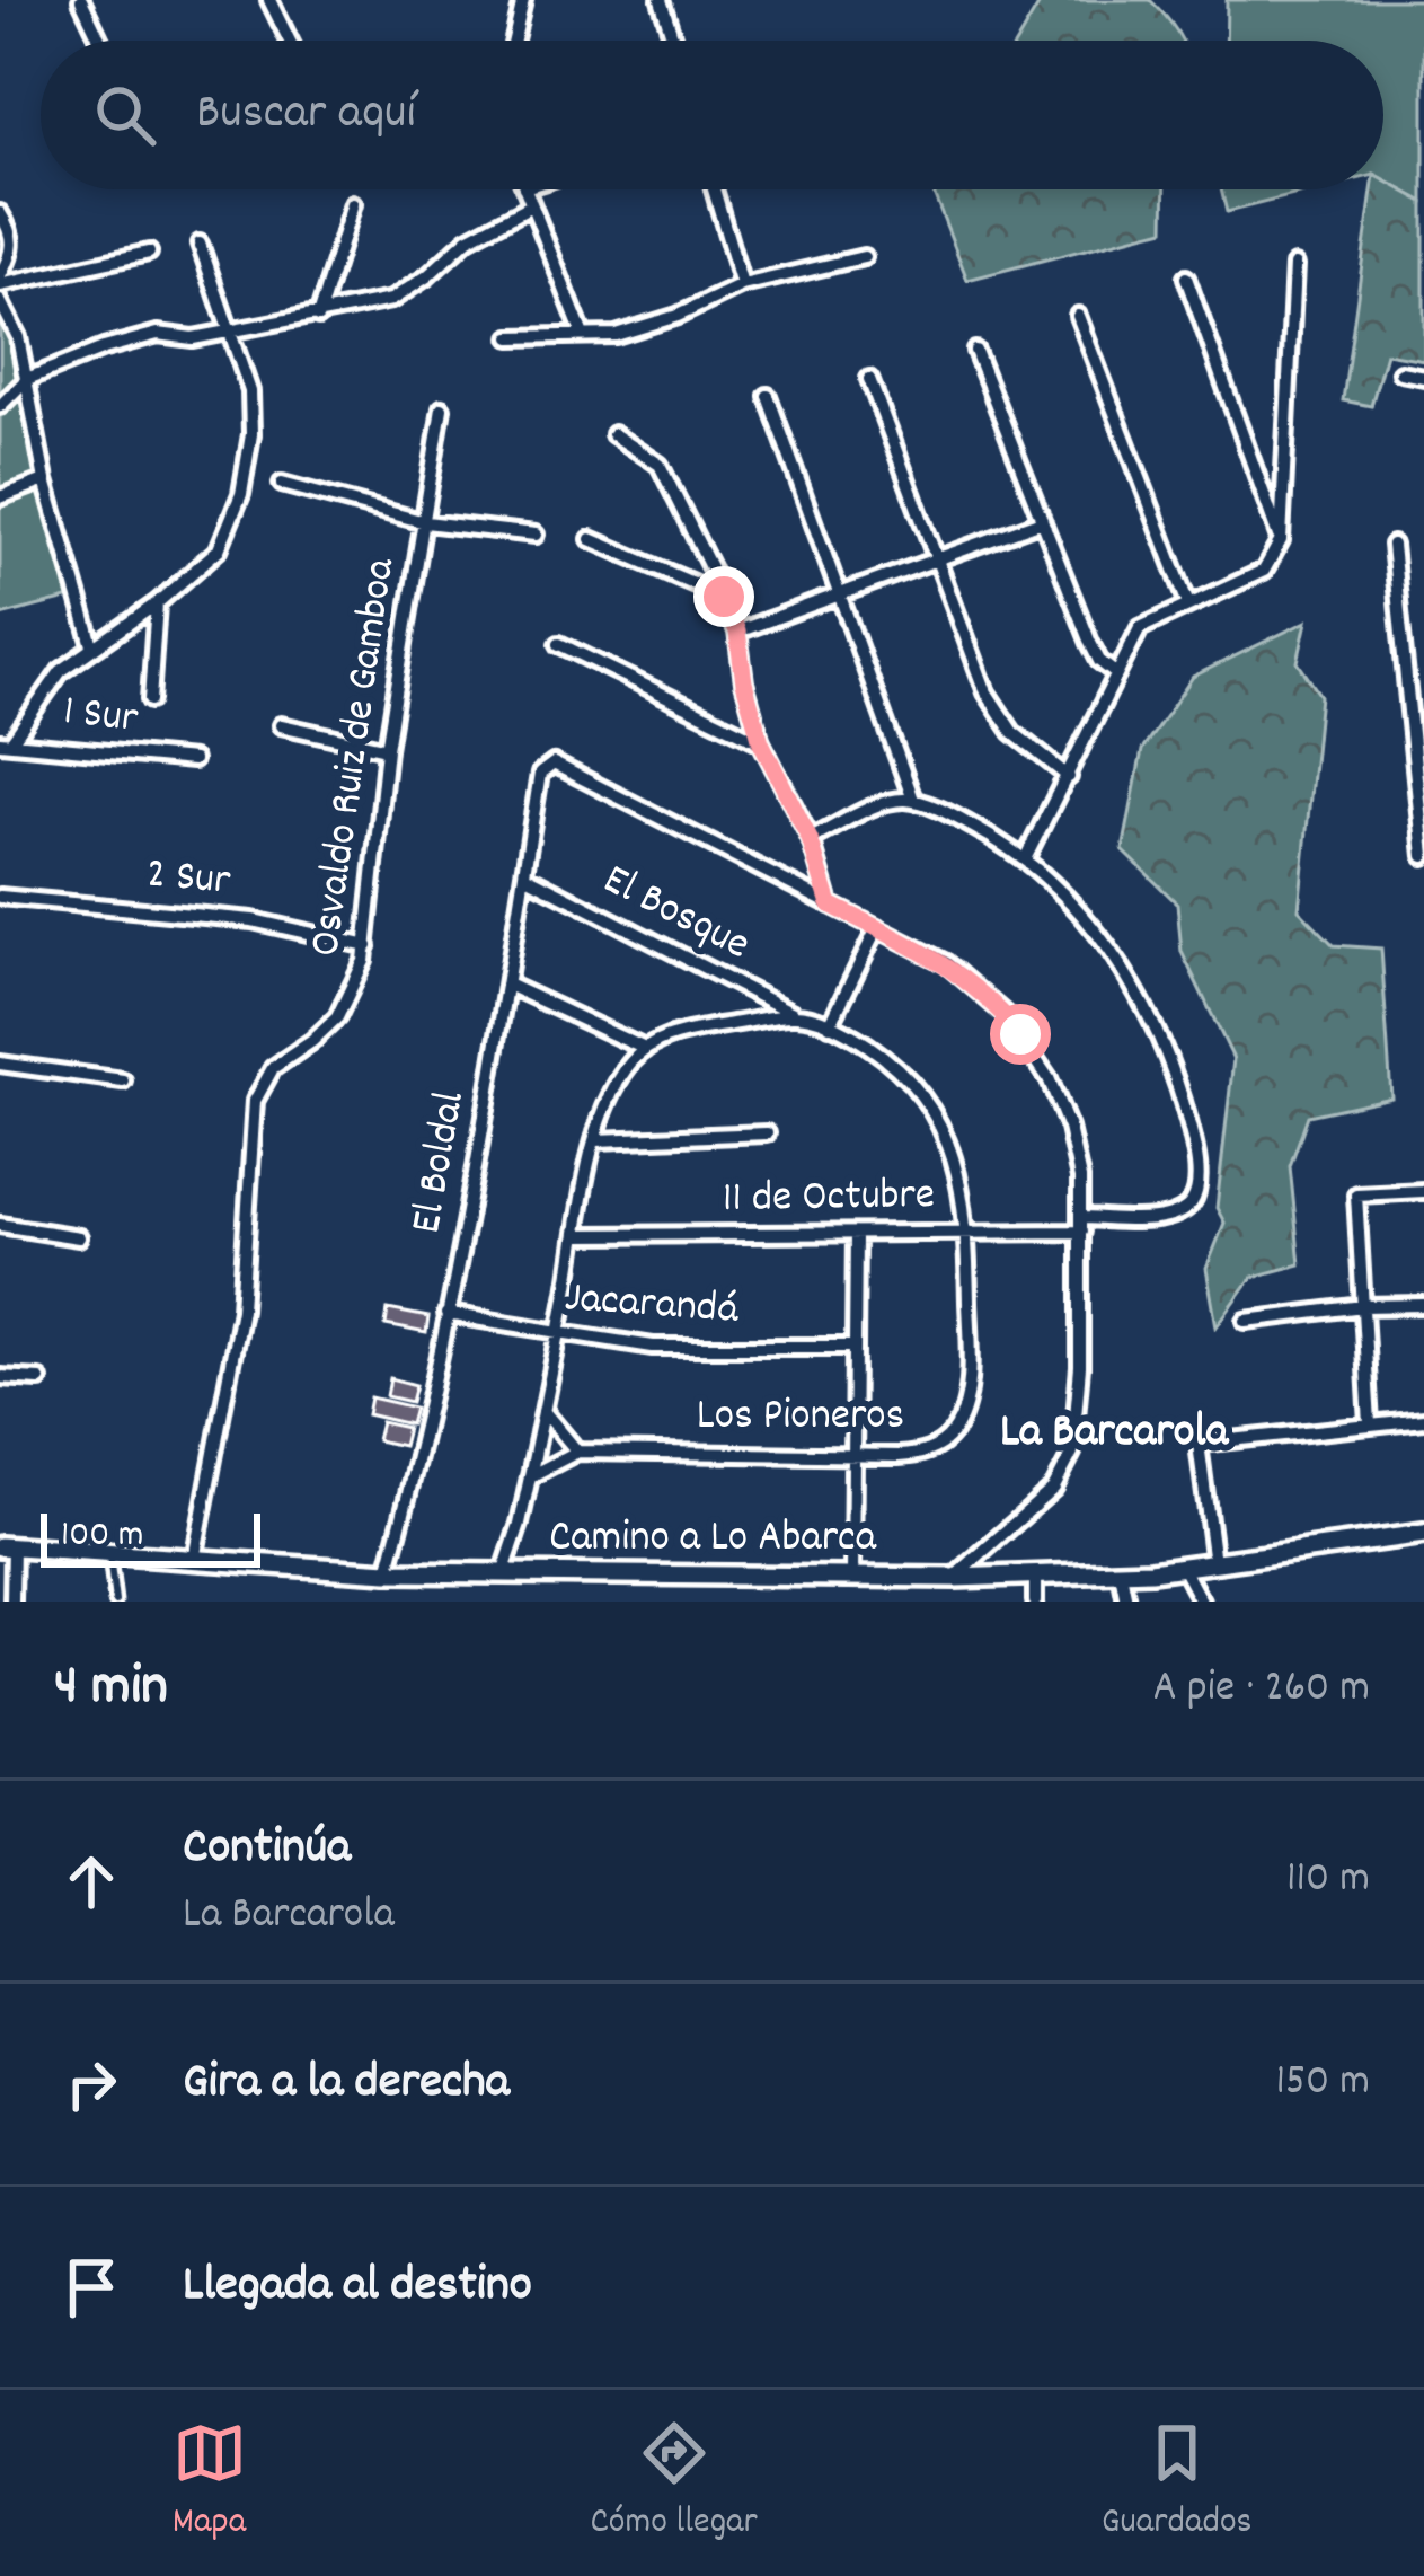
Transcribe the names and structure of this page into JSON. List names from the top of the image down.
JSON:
{
  "streets": {
    "main road": ["Camino a Lo Abarca"],
    "street": [
      "1 Sur",
      "Osvaldo Ruiz de Gamboa",
      "2 Sur",
      "El Bosque",
      "El Boldal",
      "11 de Octubre",
      "Jacarandá",
      "Los Pioneros"
    ]
  },
  "crossings": [
    ["Osvaldo Ruiz de Gamboa", "2 Sur"],
    ["Osvaldo Ruiz de Gamboa", "Camino a Lo Abarca"],
    ["El Bosque", "El Boldal"],
    ["El Bosque", "Los Pioneros"],
    ["El Boldal", "Jacarandá"],
    ["El Boldal", "Camino a Lo Abarca"],
    ["11 de Octubre", "Los Pioneros"]
  ],
  "districts": ["La Barcarola"],
  "scale_bar": "100 m",
  "page": {
    "search": "Buscar aquí",
    "scale": "100 m",
    "heading": ["4 min", "A pie · 260 m"],
    "list": [
      ["Continúa", "La Barcarola", "110 m"],
      ["Gira a la derecha", "150 m"],
      "Llegada al destino"
    ],
    "nav": ["Mapa", "Cómo llegar", "Guardados"]
  }
}
